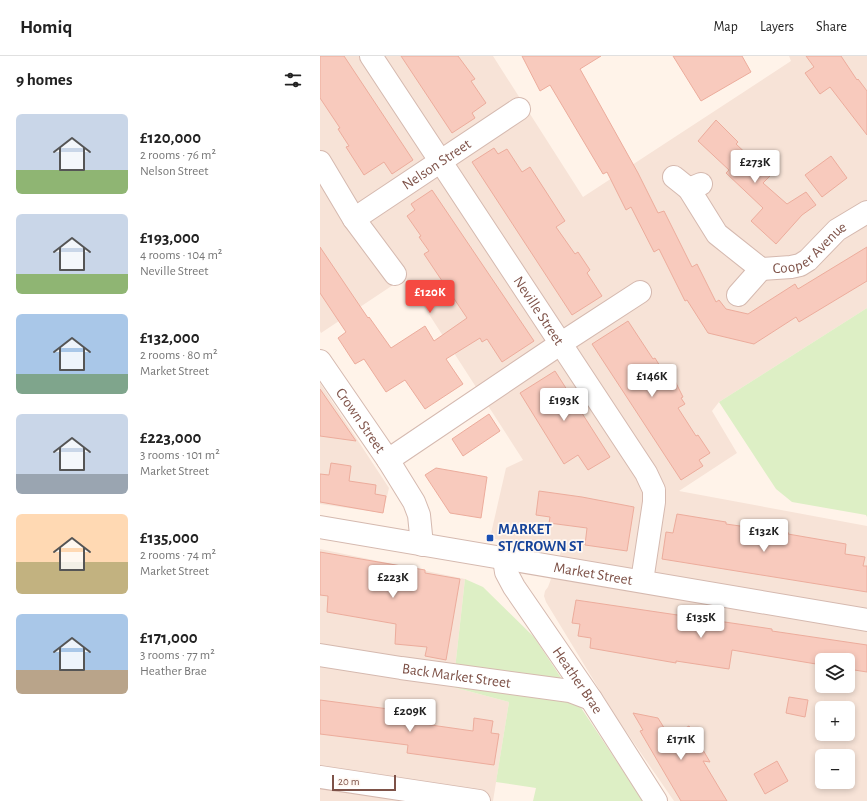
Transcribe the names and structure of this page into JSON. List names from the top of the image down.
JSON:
{
  "streets": {
    "street": [
      "Nelson Street",
      "Cooper Avenue",
      "Neville Street",
      "Crown Street",
      "Market Street",
      "Back Market Street",
      "Heather Brae"
    ]
  },
  "crossings": [
    ["Nelson Street", "Neville Street"],
    ["Neville Street", "Crown Street"],
    ["Neville Street", "Market Street"],
    ["Crown Street", "Market Street"],
    ["Market Street", "Heather Brae"],
    ["Back Market Street", "Heather Brae"]
  ],
  "places": {
    "transit": ["MARKET ST/CROWN ST"]
  },
  "scale_bar": "20 m",
  "page": {
    "header": "Homiq",
    "nav": ["Map", "Layers", "Share"],
    "heading": "9 homes",
    "list": [
      {
        "name": "£120,000",
        "note": "2 rooms · 76 m² · Nelson Street"
      },
      {
        "name": "£193,000",
        "note": "4 rooms · 104 m² · Neville Street"
      },
      {
        "name": "£132,000",
        "note": "2 rooms · 80 m² · Market Street"
      },
      {
        "name": "£223,000",
        "note": "3 rooms · 101 m² · Market Street"
      },
      {
        "name": "£135,000",
        "note": "2 rooms · 74 m² · Market Street"
      },
      {
        "name": "£171,000",
        "note": "3 rooms · 77 m² · Heather Brae"
      }
    ],
    "price": [
      "£273K",
      "£120K",
      "£146K",
      "£193K",
      "£132K",
      "£223K",
      "£135K",
      "£209K",
      "£171K"
    ],
    "map_buttons": ["+", "−"],
    "scale": "20 m"
  }
}
